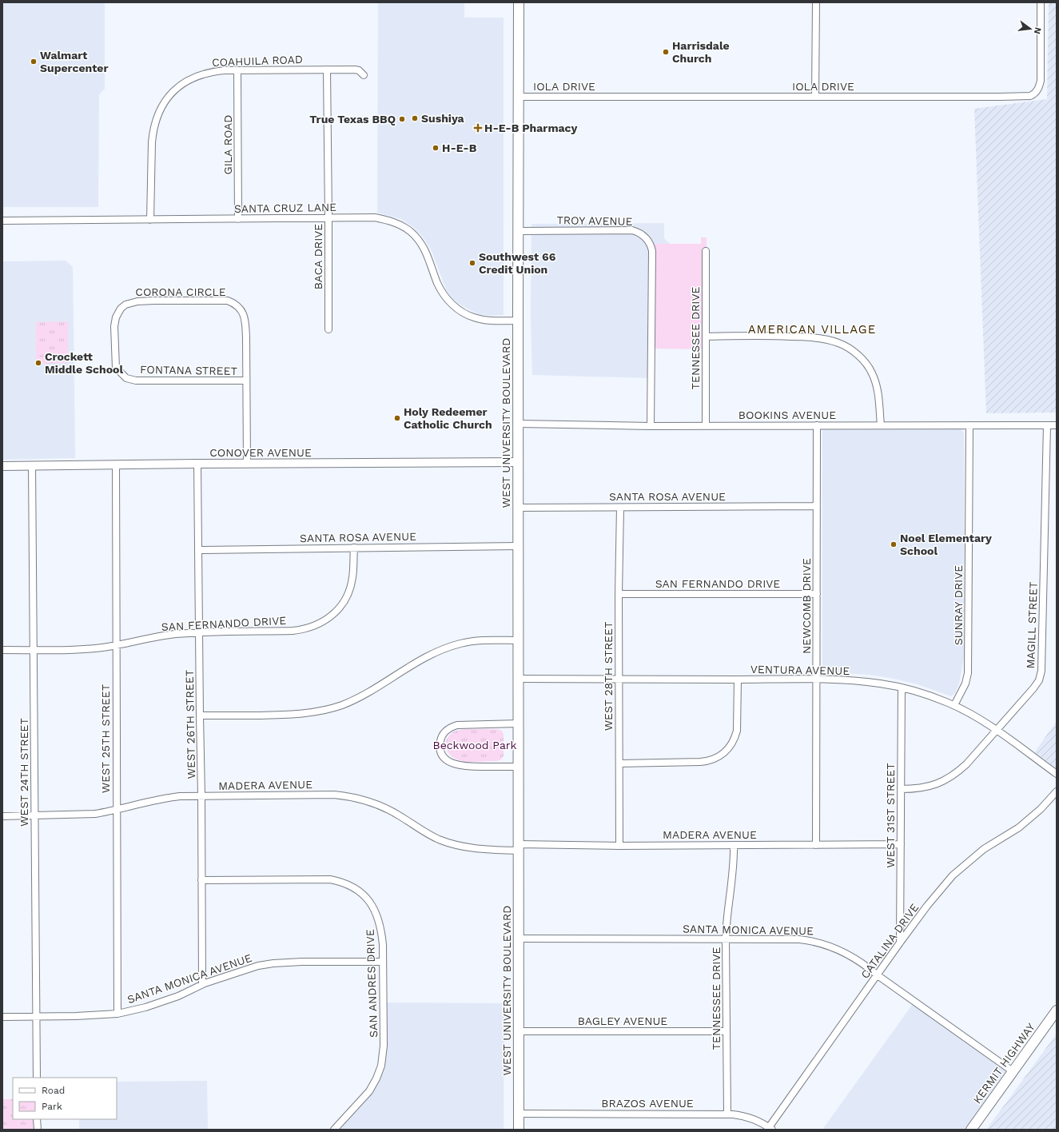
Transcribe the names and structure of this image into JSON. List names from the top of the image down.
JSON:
{
  "streets": {
    "main road": ["WEST UNIVERSITY BOULEVARD", "KERMIT HIGHWAY"],
    "street": [
      "COAHUILA ROAD",
      "IOLA DRIVE",
      "GILA ROAD",
      "SANTA CRUZ LANE",
      "TROY AVENUE",
      "BACA DRIVE",
      "CORONA CIRCLE",
      "TENNESSEE DRIVE",
      "FONTANA STREET",
      "BOOKINS AVENUE",
      "CONOVER AVENUE",
      "SANTA ROSA AVENUE",
      "SAN FERNANDO DRIVE",
      "SUNRAY DRIVE",
      "NEWCOMB DRIVE",
      "MAGILL STREET",
      "VENTURA AVENUE",
      "WEST 28TH STREET",
      "WEST 26TH STREET",
      "WEST 25TH STREET",
      "WEST 24TH STREET",
      "MADERA AVENUE",
      "WEST 31ST STREET",
      "SANTA MONICA AVENUE",
      "CATALINA DRIVE",
      "SAN ANDRES DRIVE",
      "BAGLEY AVENUE",
      "BRAZOS AVENUE"
    ]
  },
  "crossings": [
    ["COAHUILA ROAD", "GILA ROAD"],
    ["COAHUILA ROAD", "SANTA CRUZ LANE"],
    ["COAHUILA ROAD", "BACA DRIVE"],
    ["IOLA DRIVE", "WEST UNIVERSITY BOULEVARD"],
    ["GILA ROAD", "SANTA CRUZ LANE"],
    ["SANTA CRUZ LANE", "BACA DRIVE"],
    ["SANTA CRUZ LANE", "WEST UNIVERSITY BOULEVARD"],
    ["TROY AVENUE", "BOOKINS AVENUE"],
    ["TROY AVENUE", "WEST UNIVERSITY BOULEVARD"],
    ["CORONA CIRCLE", "FONTANA STREET"],
    ["CORONA CIRCLE", "CONOVER AVENUE"],
    ["TENNESSEE DRIVE", "BOOKINS AVENUE"],
    ["TENNESSEE DRIVE", "MADERA AVENUE"],
    ["TENNESSEE DRIVE", "SANTA MONICA AVENUE"],
    ["TENNESSEE DRIVE", "BAGLEY AVENUE"],
    ["TENNESSEE DRIVE", "BRAZOS AVENUE"],
    ["BOOKINS AVENUE", "WEST UNIVERSITY BOULEVARD"],
    ["BOOKINS AVENUE", "SUNRAY DRIVE"],
    ["BOOKINS AVENUE", "NEWCOMB DRIVE"],
    ["BOOKINS AVENUE", "MAGILL STREET"],
    ["WEST UNIVERSITY BOULEVARD", "CONOVER AVENUE"],
    ["WEST UNIVERSITY BOULEVARD", "SANTA ROSA AVENUE"],
    ["WEST UNIVERSITY BOULEVARD", "VENTURA AVENUE"],
    ["WEST UNIVERSITY BOULEVARD", "MADERA AVENUE"],
    ["WEST UNIVERSITY BOULEVARD", "SANTA MONICA AVENUE"],
    ["WEST UNIVERSITY BOULEVARD", "BAGLEY AVENUE"],
    ["WEST UNIVERSITY BOULEVARD", "BRAZOS AVENUE"],
    ["CONOVER AVENUE", "WEST 26TH STREET"],
    ["CONOVER AVENUE", "WEST 25TH STREET"],
    ["CONOVER AVENUE", "WEST 24TH STREET"],
    ["SANTA ROSA AVENUE", "SAN FERNANDO DRIVE"],
    ["SANTA ROSA AVENUE", "NEWCOMB DRIVE"],
    ["SANTA ROSA AVENUE", "WEST 28TH STREET"],
    ["SANTA ROSA AVENUE", "WEST 26TH STREET"],
    ["SAN FERNANDO DRIVE", "NEWCOMB DRIVE"],
    ["SAN FERNANDO DRIVE", "WEST 28TH STREET"],
    ["SAN FERNANDO DRIVE", "WEST 26TH STREET"],
    ["SAN FERNANDO DRIVE", "WEST 25TH STREET"],
    ["SAN FERNANDO DRIVE", "WEST 24TH STREET"],
    ["SUNRAY DRIVE", "VENTURA AVENUE"],
    ["NEWCOMB DRIVE", "VENTURA AVENUE"],
    ["NEWCOMB DRIVE", "MADERA AVENUE"],
    ["MAGILL STREET", "VENTURA AVENUE"],
    ["MAGILL STREET", "WEST 31ST STREET"],
    ["VENTURA AVENUE", "WEST 28TH STREET"],
    ["VENTURA AVENUE", "WEST 31ST STREET"],
    ["WEST 28TH STREET", "MADERA AVENUE"],
    ["WEST 26TH STREET", "MADERA AVENUE"],
    ["WEST 26TH STREET", "SANTA MONICA AVENUE"],
    ["WEST 26TH STREET", "SAN ANDRES DRIVE"],
    ["WEST 25TH STREET", "MADERA AVENUE"],
    ["WEST 25TH STREET", "SANTA MONICA AVENUE"],
    ["WEST 24TH STREET", "MADERA AVENUE"],
    ["WEST 24TH STREET", "SANTA MONICA AVENUE"],
    ["MADERA AVENUE", "WEST 31ST STREET"],
    ["WEST 31ST STREET", "CATALINA DRIVE"],
    ["SANTA MONICA AVENUE", "CATALINA DRIVE"],
    ["SANTA MONICA AVENUE", "SAN ANDRES DRIVE"],
    ["SANTA MONICA AVENUE", "KERMIT HIGHWAY"],
    ["CATALINA DRIVE", "BRAZOS AVENUE"]
  ],
  "districts": ["AMERICAN VILLAGE"],
  "parks": ["Beckwood Park"],
  "places": {
    "other": [
      "Harrisdale Church",
      "Walmart Supercenter",
      "Sushiya",
      "True Texas BBQ",
      "H-E-B",
      "Southwest 66 Credit Union",
      "Crockett Middle School",
      "Holy Redeemer Catholic Church",
      "Noel Elementary School"
    ],
    "health": ["H-E-B Pharmacy"]
  },
  "legend": ["Road", "Park"],
  "north": "right"
}
